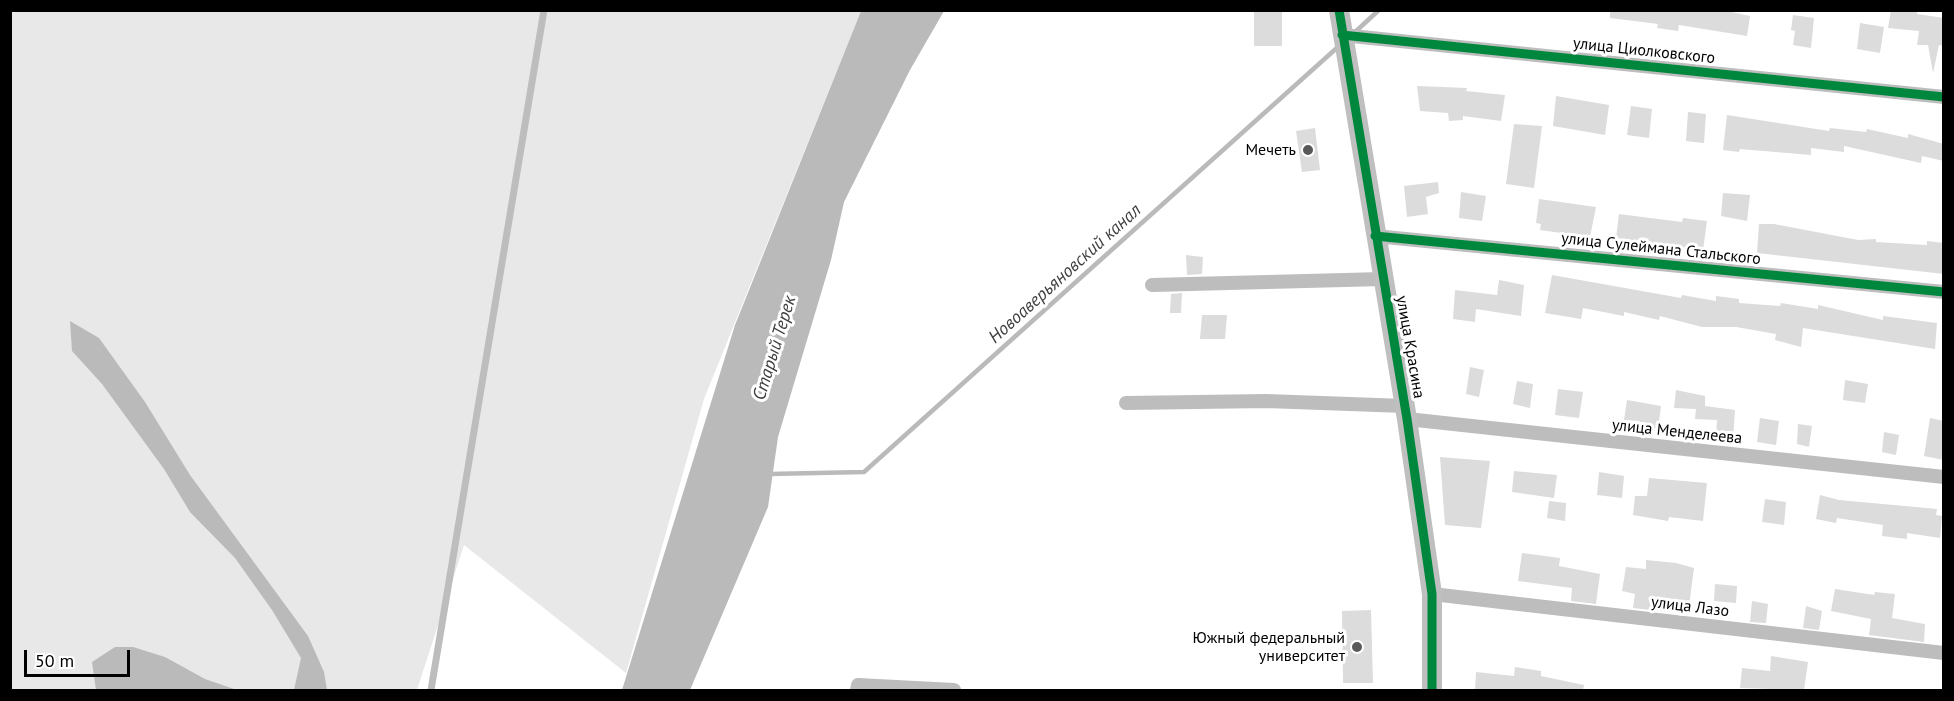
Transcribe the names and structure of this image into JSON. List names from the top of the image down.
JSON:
{
  "streets": {
    "street": [
      "улица Циолковского",
      "улица Сулеймана Стальского",
      "улица Красина",
      "улица Менделеева",
      "улица Лазо"
    ]
  },
  "crossings": [
    ["улица Циолковского", "улица Красина"],
    ["улица Сулеймана Стальского", "улица Красина"],
    ["улица Красина", "улица Менделеева"],
    ["улица Красина", "улица Лазо"]
  ],
  "water": ["Новоаверьяновский канал", "Старый Терек"],
  "places": ["Мечеть", "Южный федеральный университет"],
  "scale_bar": "50 m"
}
